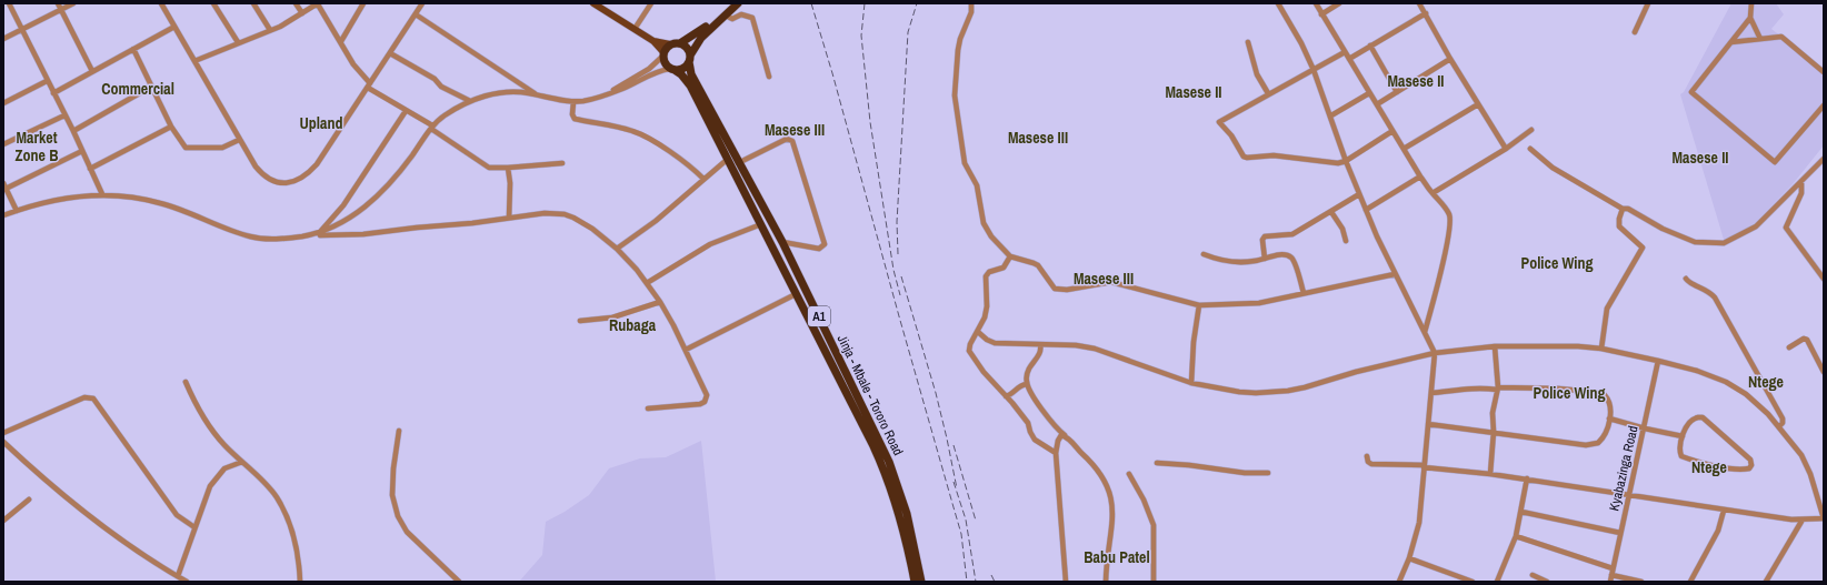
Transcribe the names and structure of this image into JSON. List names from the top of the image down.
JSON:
{
  "streets": {
    "highway": ["A1", "Jinja - Mbale - Tororo Road"],
    "street": ["Kyabazinga Road"]
  },
  "crossings": [
    ["A1", "Jinja - Mbale - Tororo Road"]
  ],
  "districts": [
    "Masese II",
    "Commercial",
    "Masese II",
    "Upland",
    "Masese III",
    "Market Zone B",
    "Masese III",
    "Masese II",
    "Police Wing",
    "Masese III",
    "Rubaga",
    "Ntege",
    "Police Wing",
    "Ntege",
    "Babu Patel"
  ]
}
